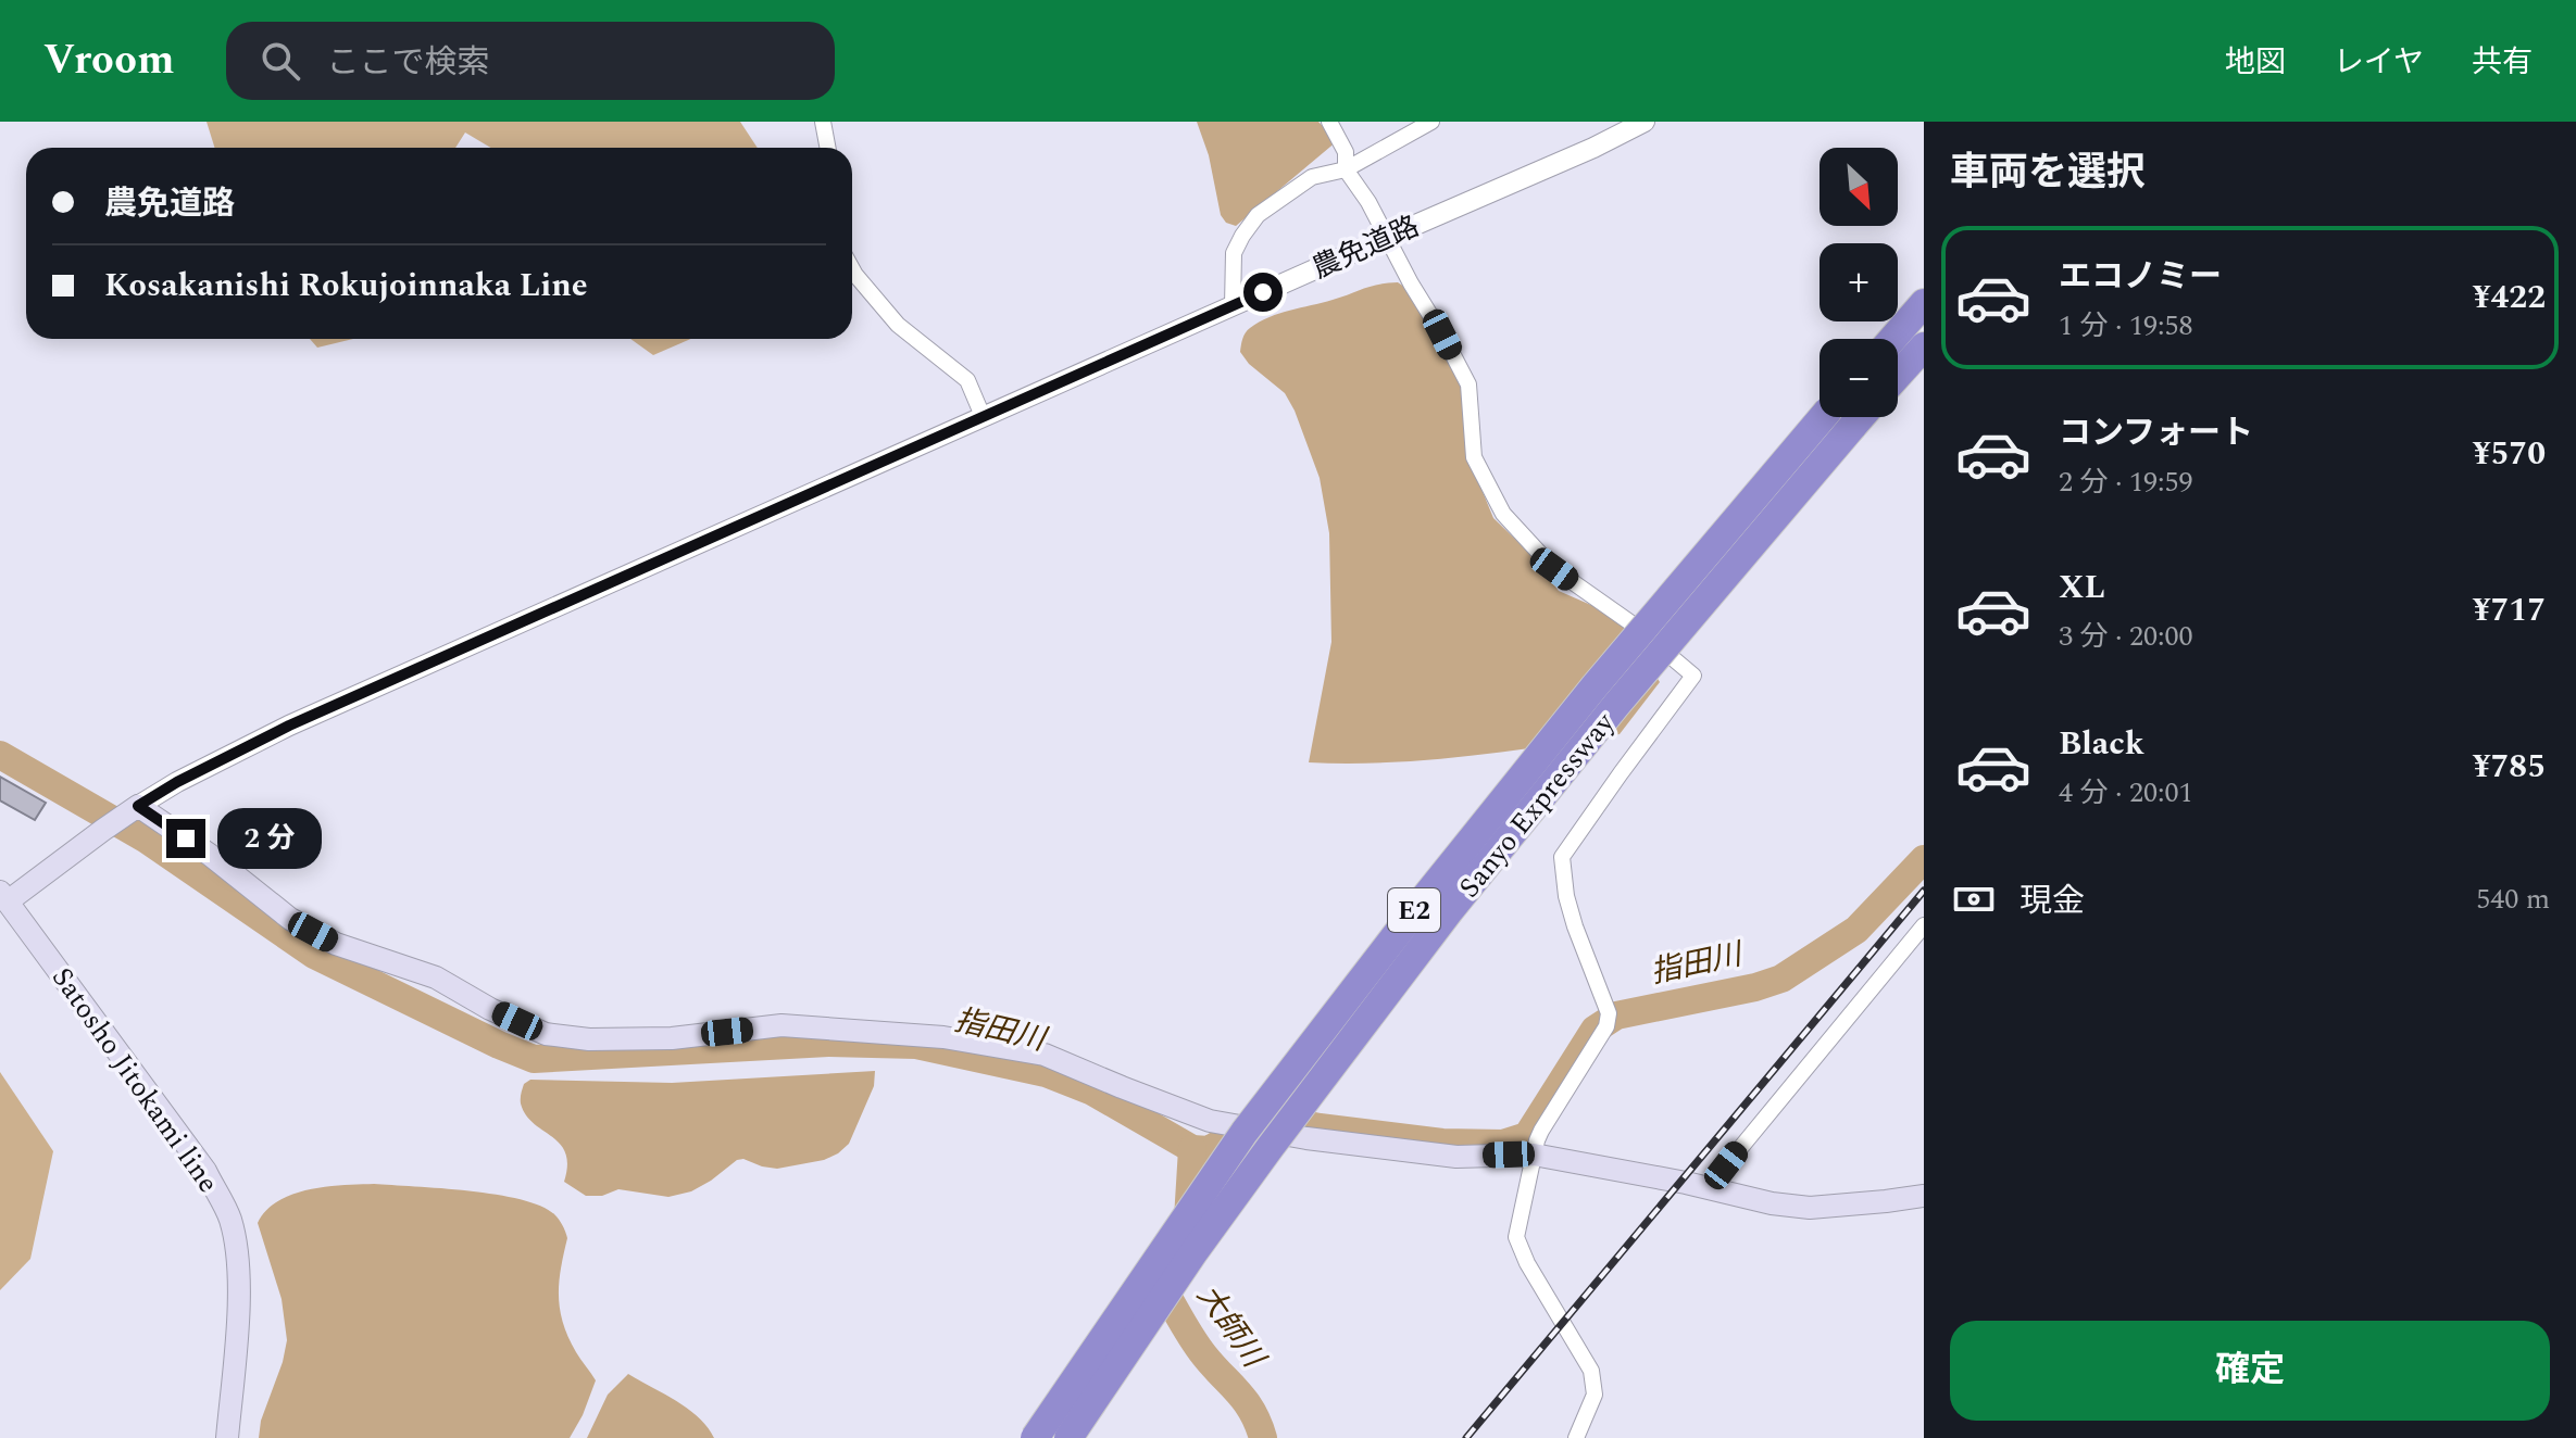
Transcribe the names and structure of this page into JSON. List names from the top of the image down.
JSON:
{
  "streets": {
    "highway": ["Sanyo Expressway", "E2"],
    "main road": ["Satosho Jitokami line"],
    "street": ["農免道路"]
  },
  "water": ["指田川", "大師川"],
  "north": "bottom right",
  "page": {
    "header": "Vroom",
    "search": "ここで検索",
    "nav": ["地図", "レイヤ", "共有"],
    "heading": "車両を選択",
    "map_buttons": ["+", "−"],
    "banner": ["農免道路", "Kosakanishi Rokujoinnaka Line"],
    "list": [
      {
        "name": "エコノミー",
        "note": "1 分 · 19:58",
        "value": "¥422"
      },
      {
        "name": "コンフォート",
        "note": "2 分 · 19:59",
        "value": "¥570"
      },
      {
        "name": "XL",
        "note": "3 分 · 20:00",
        "value": "¥717"
      },
      {
        "name": "Black",
        "note": "4 分 · 20:01",
        "value": "¥785"
      }
    ],
    "bubble": "2 分",
    "pay": ["現金", "540 m"],
    "buttons": "確定"
  }
}
